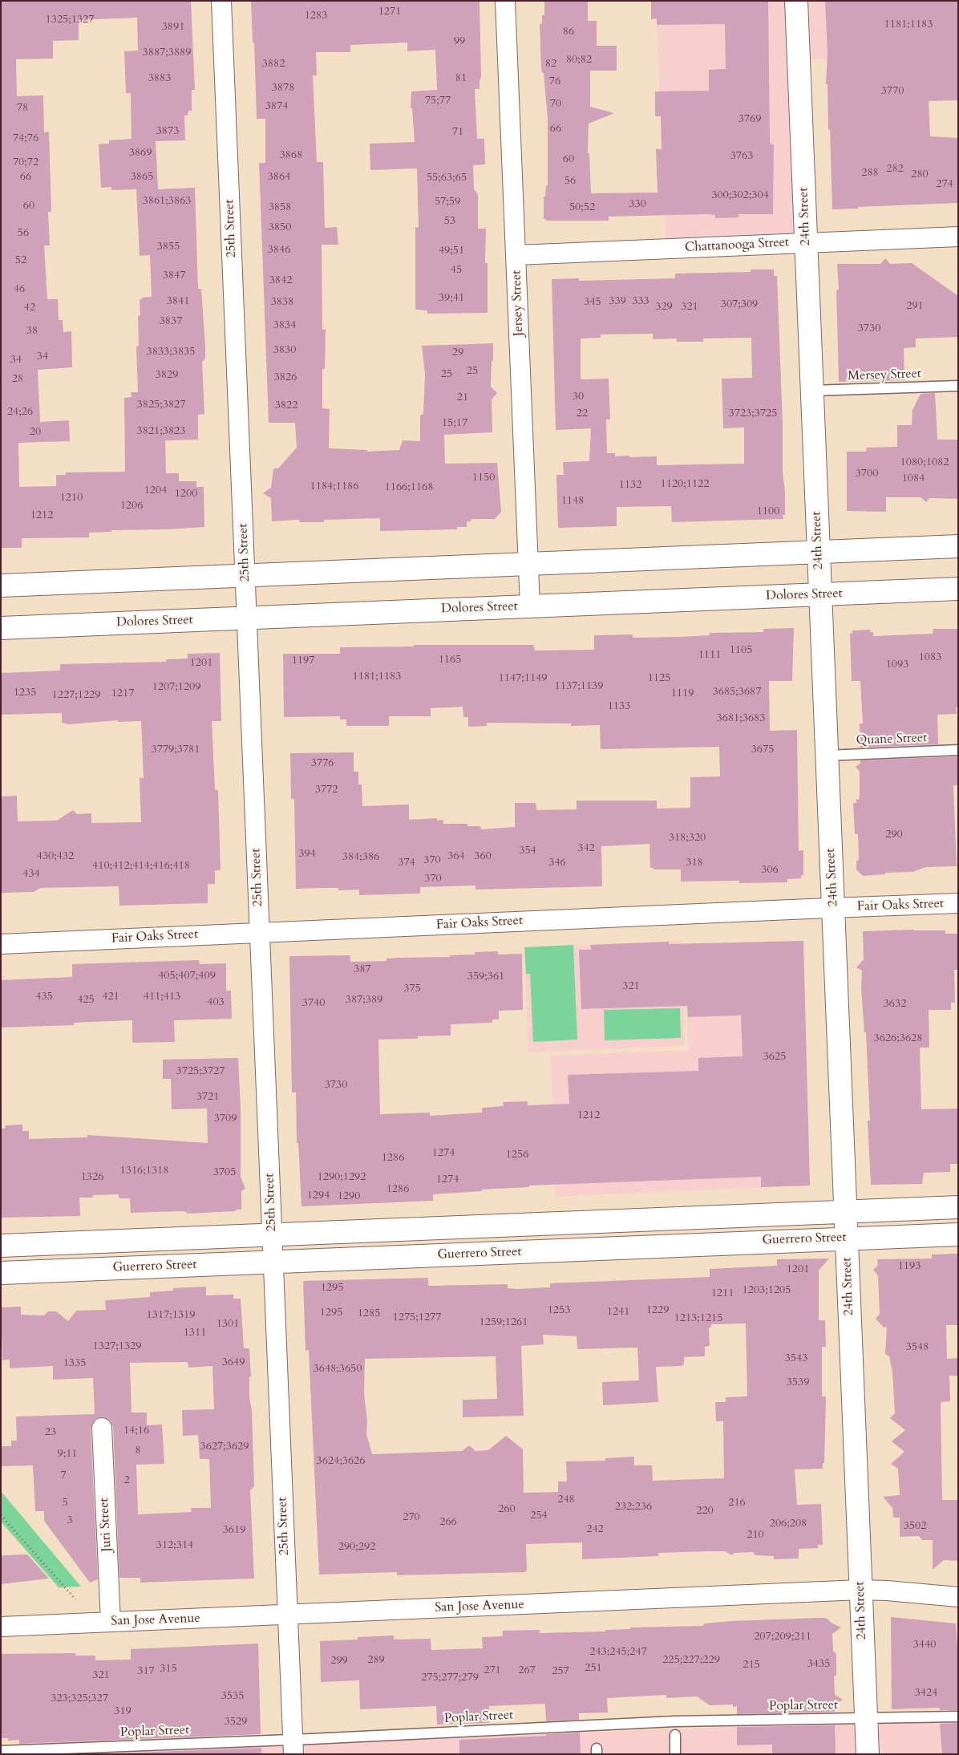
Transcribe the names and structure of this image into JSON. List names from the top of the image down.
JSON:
{
  "streets": {
    "main road": ["24th Street", "Dolores Street", "Guerrero Street"],
    "street": [
      "25th Street",
      "Chattanooga Street",
      "Jersey Street",
      "Fair Oaks Street",
      "Juri Street",
      "San Jose Avenue"
    ],
    "lane": ["Mersey Street", "Quane Street", "Poplar Street"]
  },
  "crossings": [
    ["24th Street", "Chattanooga Street"],
    ["24th Street", "Mersey Street"],
    ["24th Street", "Dolores Street"],
    ["24th Street", "Quane Street"],
    ["24th Street", "Fair Oaks Street"],
    ["24th Street", "Guerrero Street"],
    ["24th Street", "San Jose Avenue"],
    ["24th Street", "Poplar Street"],
    ["25th Street", "Dolores Street"],
    ["25th Street", "Fair Oaks Street"],
    ["25th Street", "Guerrero Street"],
    ["25th Street", "San Jose Avenue"],
    ["25th Street", "Poplar Street"],
    ["Chattanooga Street", "Jersey Street"],
    ["Jersey Street", "Dolores Street"],
    ["Juri Street", "San Jose Avenue"]
  ],
  "house_numbers": [
    "1271",
    "1283",
    "1325;1327",
    "1181;1183",
    "3891",
    "86",
    "99",
    "3887;3889",
    "80;82",
    "3882",
    "82",
    "3883",
    "81",
    "76",
    "3878",
    "3770",
    "75;77",
    "70",
    "3874",
    "78",
    "3769",
    "66",
    "3873",
    "71",
    "74;76",
    "3869",
    "3868",
    "3763",
    "60",
    "70;72",
    "282",
    "288",
    "280",
    "66",
    "3865",
    "3864",
    "55;63;65",
    "56",
    "274",
    "300;302;304",
    "3861;3863",
    "57;59",
    "330",
    "60",
    "3858",
    "50;52",
    "53",
    "3850",
    "56",
    "3855",
    "3846",
    "49;51",
    "52",
    "45",
    "3847",
    "3842",
    "46",
    "39;41",
    "3841",
    "339",
    "333",
    "3838",
    "345",
    "307;309",
    "291",
    "329",
    "321",
    "42",
    "3837",
    "3834",
    "3730",
    "38",
    "3830",
    "3833;3835",
    "29",
    "34",
    "34",
    "25",
    "25",
    "3829",
    "3826",
    "28",
    "30",
    "21",
    "3825;3827",
    "3822",
    "24;26",
    "22",
    "3723;3725",
    "15;17",
    "3821;3823",
    "20",
    "1080;1082",
    "3700",
    "1150",
    "1084",
    "1120;1122",
    "1132",
    "1184;1186",
    "1166;1168",
    "1204",
    "1200",
    "1210",
    "1148",
    "1206",
    "1100",
    "1212",
    "1105",
    "1111",
    "1083",
    "1165",
    "1197",
    "1201",
    "1093",
    "1181;1183",
    "1147;1149",
    "1125",
    "1137;1139",
    "1207;1209",
    "3685;3687",
    "1235",
    "1217",
    "1119",
    "1227;1229",
    "1133",
    "3681;3683",
    "3779;3781",
    "3675",
    "3776",
    "3772",
    "290",
    "318;320",
    "342",
    "354",
    "394",
    "430;432",
    "364",
    "360",
    "384;386",
    "370",
    "374",
    "346",
    "318",
    "410;412;414;416;418",
    "306",
    "434",
    "370",
    "387",
    "405;407;409",
    "359;361",
    "321",
    "375",
    "435",
    "421",
    "411;413",
    "425",
    "387;389",
    "403",
    "3740",
    "3632",
    "3626;3628",
    "3625",
    "3725;3727",
    "3730",
    "3721",
    "1212",
    "3709",
    "1274",
    "1256",
    "1286",
    "1316;1318",
    "3705",
    "1326",
    "1290;1292",
    "1274",
    "1286",
    "1294",
    "1290",
    "1193",
    "1201",
    "1295",
    "1203;1205",
    "1211",
    "1253",
    "1229",
    "1241",
    "1295",
    "1285",
    "1317;1319",
    "1275;1277",
    "1213;1215",
    "1259;1261",
    "1301",
    "1311",
    "1327;1329",
    "3548",
    "3543",
    "3649",
    "1335",
    "3648;3650",
    "3539",
    "14;16",
    "23",
    "3627;3629",
    "8",
    "9;11",
    "3624;3626",
    "7",
    "2",
    "248",
    "5",
    "216",
    "232;236",
    "260",
    "220",
    "254",
    "270",
    "3",
    "266",
    "206;208",
    "3502",
    "242",
    "3619",
    "210",
    "312;314",
    "290;292",
    "207;209;211",
    "3440",
    "243;245;247",
    "289",
    "225;227;229",
    "299",
    "3435",
    "215",
    "251",
    "315",
    "271",
    "267",
    "317",
    "257",
    "321",
    "275;277;279",
    "3424",
    "3535",
    "323;325;327",
    "319",
    "3529"
  ]
}
